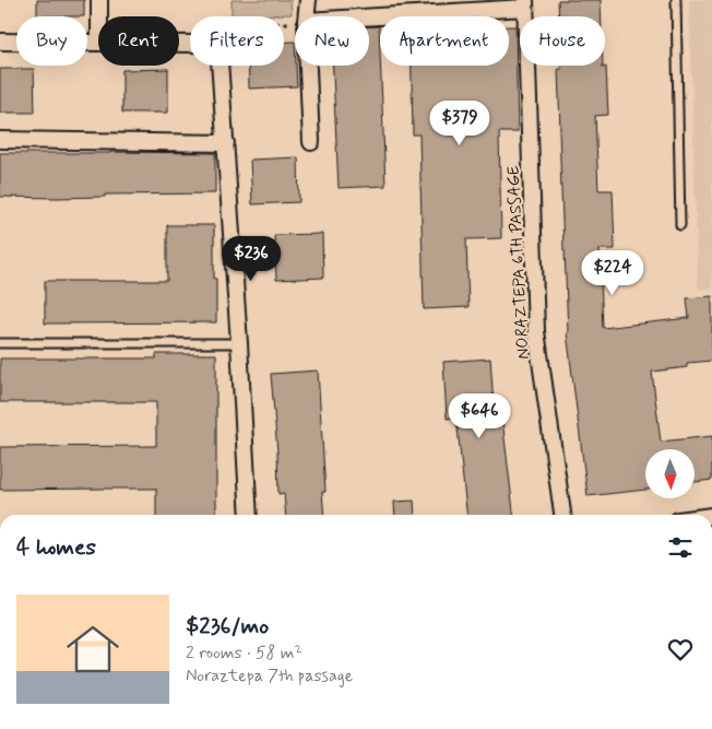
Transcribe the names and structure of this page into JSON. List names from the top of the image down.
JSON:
{
  "streets": {
    "street": ["NORAZTEPA 6TH PASSAGE"]
  },
  "north": "bottom",
  "page": {
    "chip": [
      "Buy",
      "Rent",
      "Filters",
      "New",
      "Apartment",
      "House"
    ],
    "price": [
      "$379",
      "$236",
      "$224",
      "$646"
    ],
    "heading": "4 homes",
    "list": [
      {
        "name": "$236/mo",
        "note": "2 rooms · 58 m² · Noraztepa 7th passage"
      }
    ]
  }
}
